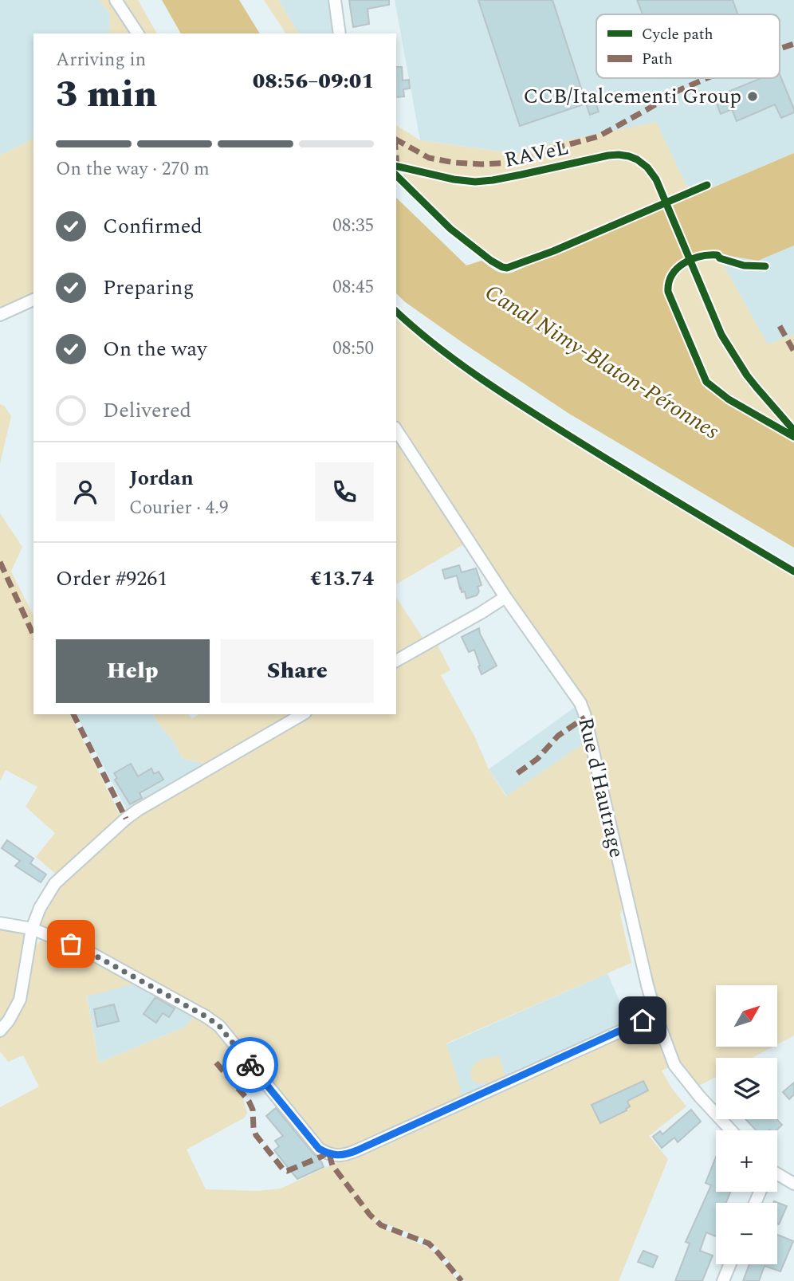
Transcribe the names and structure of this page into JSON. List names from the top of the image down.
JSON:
{
  "streets": {
    "street": ["Rue d'Hautrage"],
    "cycle path": ["RAVeL"]
  },
  "water": ["Canal Nimy-Blaton-Péronnes"],
  "places": ["CCB/Italcementi Group"],
  "legend": ["Cycle path", "Path"],
  "north": "top right",
  "page": {
    "heading": ["3 min", "Arriving in", "08:56–09:01"],
    "panel": [
      "Jordan",
      "Courier · 4.9",
      "Order #9261",
      "€13.74"
    ],
    "bar": "On the way · 270 m",
    "list": [
      ["Confirmed", "08:35"],
      ["Preparing", "08:45"],
      ["On the way", "08:50"],
      "Delivered"
    ],
    "buttons": ["Help", "Share"],
    "map_buttons": ["+", "−"]
  }
}
